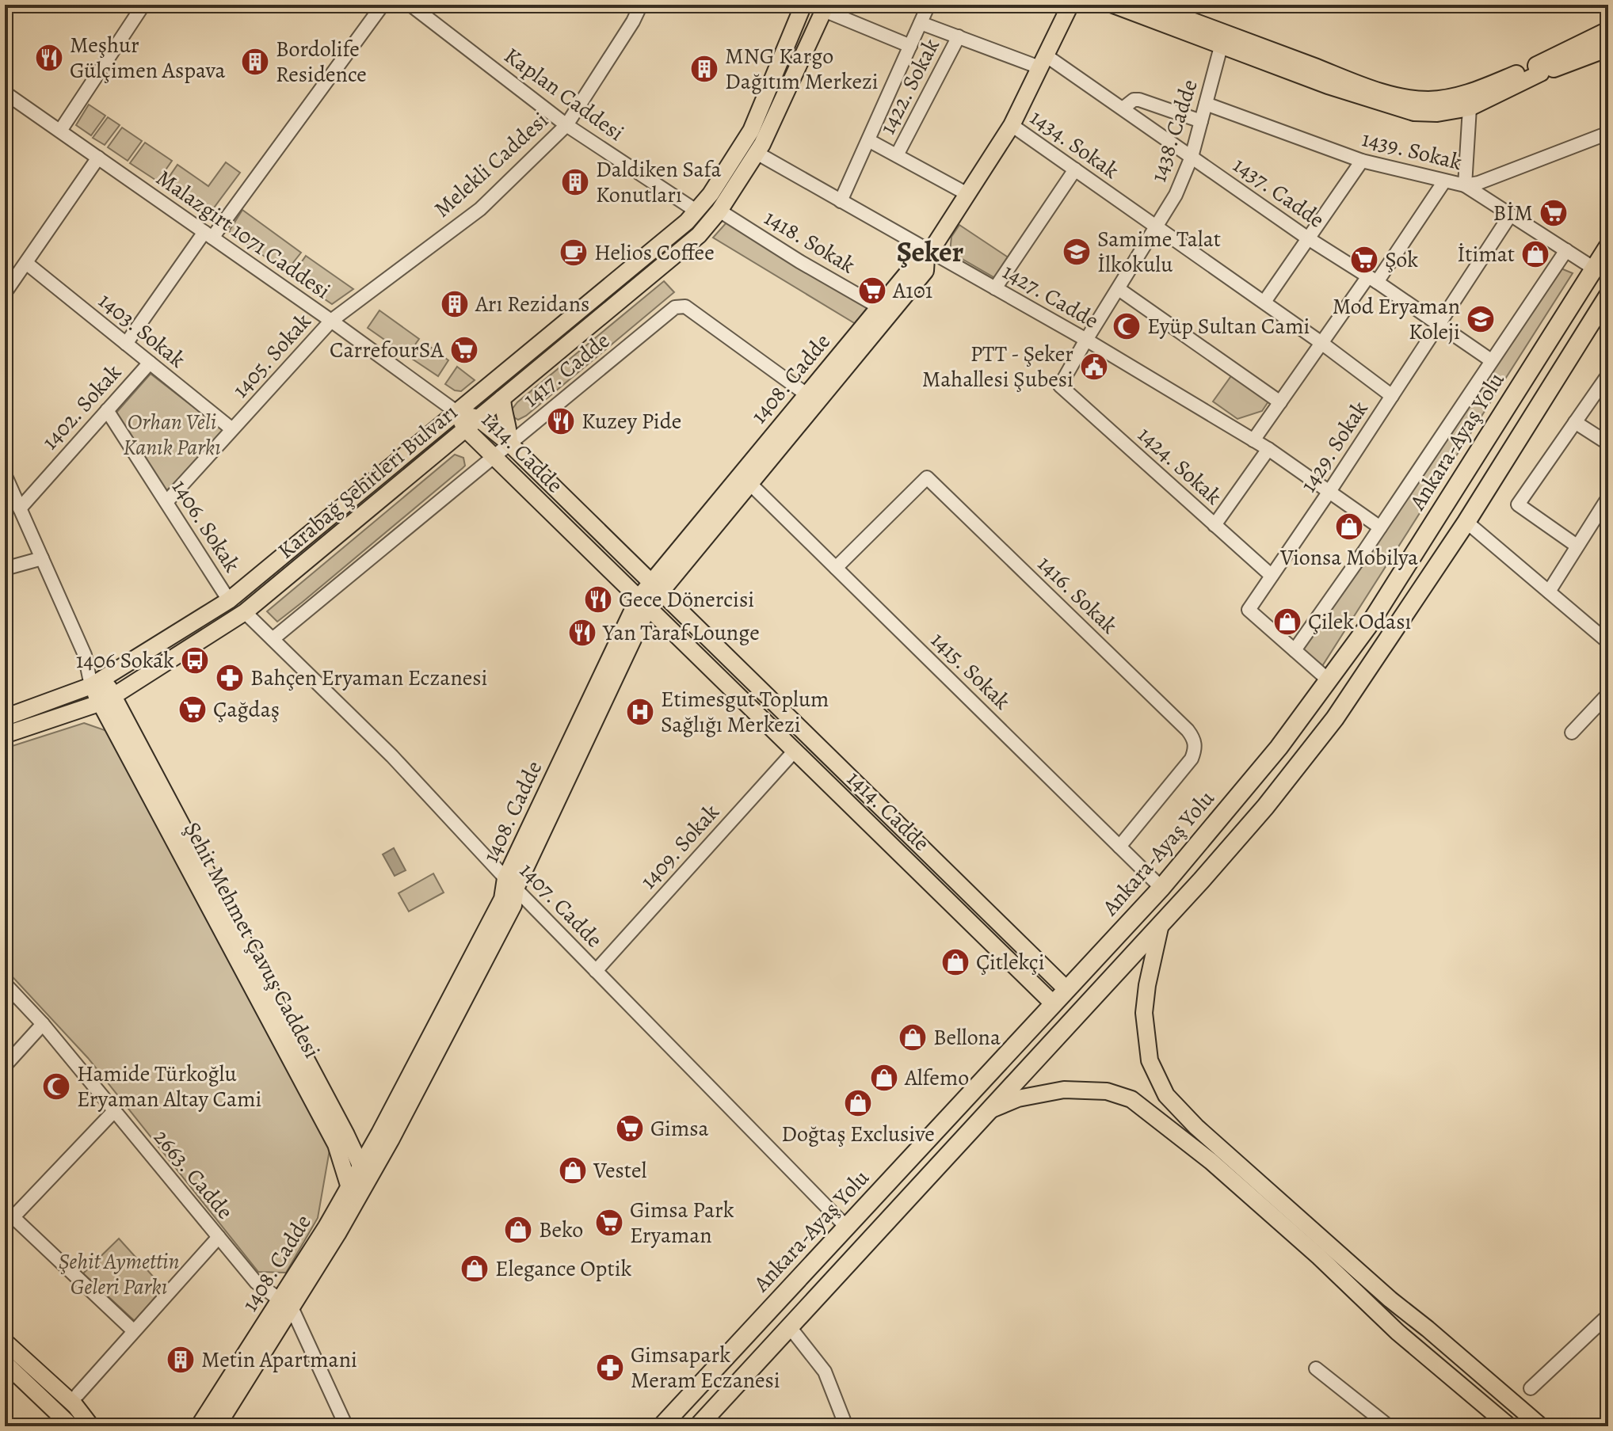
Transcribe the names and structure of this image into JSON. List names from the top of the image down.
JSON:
{
  "streets": {
    "highway": ["Ankara-Ayaş Yolu"],
    "main road": [
      "1408. Cadde",
      "1414. Cadde",
      "Karabağ Şehitleri Bulvarı",
      "Şehit Mehmet Çavuş Caddesi"
    ],
    "street": [
      "1422. Sokak",
      "Kaplan Caddesi",
      "1438. Cadde",
      "1434. Sokak",
      "1439. Sokak",
      "Melekli Caddesi",
      "1437. Cadde",
      "Malazgirt 1071 Caddesi",
      "1418. Sokak",
      "1427. Cadde",
      "1403. Sokak",
      "1405. Sokak",
      "1417. Cadde",
      "1402. Sokak",
      "1429. Sokak",
      "1424. Sokak",
      "1406. Sokak",
      "1416. Sokak",
      "1415. Sokak",
      "1409. Sokak",
      "1407. Cadde",
      "2663. Cadde"
    ]
  },
  "crossings": [
    ["1422. Sokak", "1437. Cadde"],
    ["Kaplan Caddesi", "Melekli Caddesi"],
    ["Kaplan Caddesi", "Karabağ Şehitleri Bulvarı"],
    ["1438. Cadde", "1434. Sokak"],
    ["1438. Cadde", "1439. Sokak"],
    ["1438. Cadde", "1437. Cadde"],
    ["1438. Cadde", "1427. Cadde"],
    ["1438. Cadde", "1424. Sokak"],
    ["1434. Sokak", "1408. Cadde"],
    ["1434. Sokak", "1429. Sokak"],
    ["Melekli Caddesi", "Malazgirt 1071 Caddesi"],
    ["Melekli Caddesi", "1405. Sokak"],
    ["1437. Cadde", "1408. Cadde"],
    ["1437. Cadde", "1429. Sokak"],
    ["Malazgirt 1071 Caddesi", "1405. Sokak"],
    ["Malazgirt 1071 Caddesi", "1414. Cadde"],
    ["Malazgirt 1071 Caddesi", "Karabağ Şehitleri Bulvarı"],
    ["1418. Sokak", "1408. Cadde"],
    ["1418. Sokak", "Karabağ Şehitleri Bulvarı"],
    ["1427. Cadde", "1408. Cadde"],
    ["1427. Cadde", "1429. Sokak"],
    ["1427. Cadde", "Karabağ Şehitleri Bulvarı"],
    ["1403. Sokak", "1405. Sokak"],
    ["1403. Sokak", "1402. Sokak"],
    ["1405. Sokak", "1406. Sokak"],
    ["1417. Cadde", "1408. Cadde"],
    ["1417. Cadde", "1414. Cadde"],
    ["1417. Cadde", "1407. Cadde"],
    ["1408. Cadde", "1414. Cadde"],
    ["1408. Cadde", "1415. Sokak"],
    ["1408. Cadde", "1407. Cadde"],
    ["1408. Cadde", "Şehit Mehmet Çavuş Caddesi"],
    ["1408. Cadde", "2663. Cadde"],
    ["1402. Sokak", "1406. Sokak"],
    ["Ankara-Ayaş Yolu", "1429. Sokak"],
    ["Ankara-Ayaş Yolu", "1414. Cadde"],
    ["Ankara-Ayaş Yolu", "1415. Sokak"],
    ["Ankara-Ayaş Yolu", "1407. Cadde"],
    ["1429. Sokak", "1424. Sokak"],
    ["1414. Cadde", "Karabağ Şehitleri Bulvarı"],
    ["1414. Cadde", "1409. Sokak"],
    ["Karabağ Şehitleri Bulvarı", "1406. Sokak"],
    ["Karabağ Şehitleri Bulvarı", "1407. Cadde"],
    ["Karabağ Şehitleri Bulvarı", "Şehit Mehmet Çavuş Caddesi"],
    ["1416. Sokak", "1415. Sokak"],
    ["1409. Sokak", "1407. Cadde"]
  ],
  "districts": ["Şeker"],
  "parks": ["Orhan Veli Kanık Parkı", "Şehit Aymettin Geleri Parkı"],
  "places": {
    "restaurant": [
      "Meşhur Gülçimen Aspava",
      "Kuzey Pide",
      "Gece Dönercisi",
      "Yan Taraf Lounge"
    ],
    "building": [
      "Bordolife Residence",
      "MNG Kargo Dağıtım Merkezi",
      "Daldiken Safa Konutları",
      "Arı Rezidans",
      "Metin Apartmani"
    ],
    "supermarket": [
      "BİM",
      "Şok",
      "A101",
      "CarrefourSA",
      "Çağdaş",
      "Gimsa",
      "Gimsa Park Eryaman"
    ],
    "school or university": ["Samime Talat İlkokulu", "Mod Eryaman Koleji"],
    "cafe": ["Helios Coffee"],
    "shop": [
      "İtimat",
      "Vionsa Mobilya",
      "Çilek Odası",
      "Çitlekçi",
      "Bellona",
      "Alfemo",
      "Doğtaş Exclusive",
      "Vestel",
      "Beko",
      "Elegance Optik"
    ],
    "mosque": ["Eyüp Sultan Cami", "Hamide Türkoğlu Eryaman Altay Cami"],
    "public building": ["PTT - Şeker Mahallesi Şubesi"],
    "bus stop": ["1406 Sokak"],
    "pharmacy": ["Bahçen Eryaman Eczanesi", "Gimsapark Meram Eczanesi"],
    "hospital": ["Etimesgut Toplum Sağlığı Merkezi"]
  }
}
